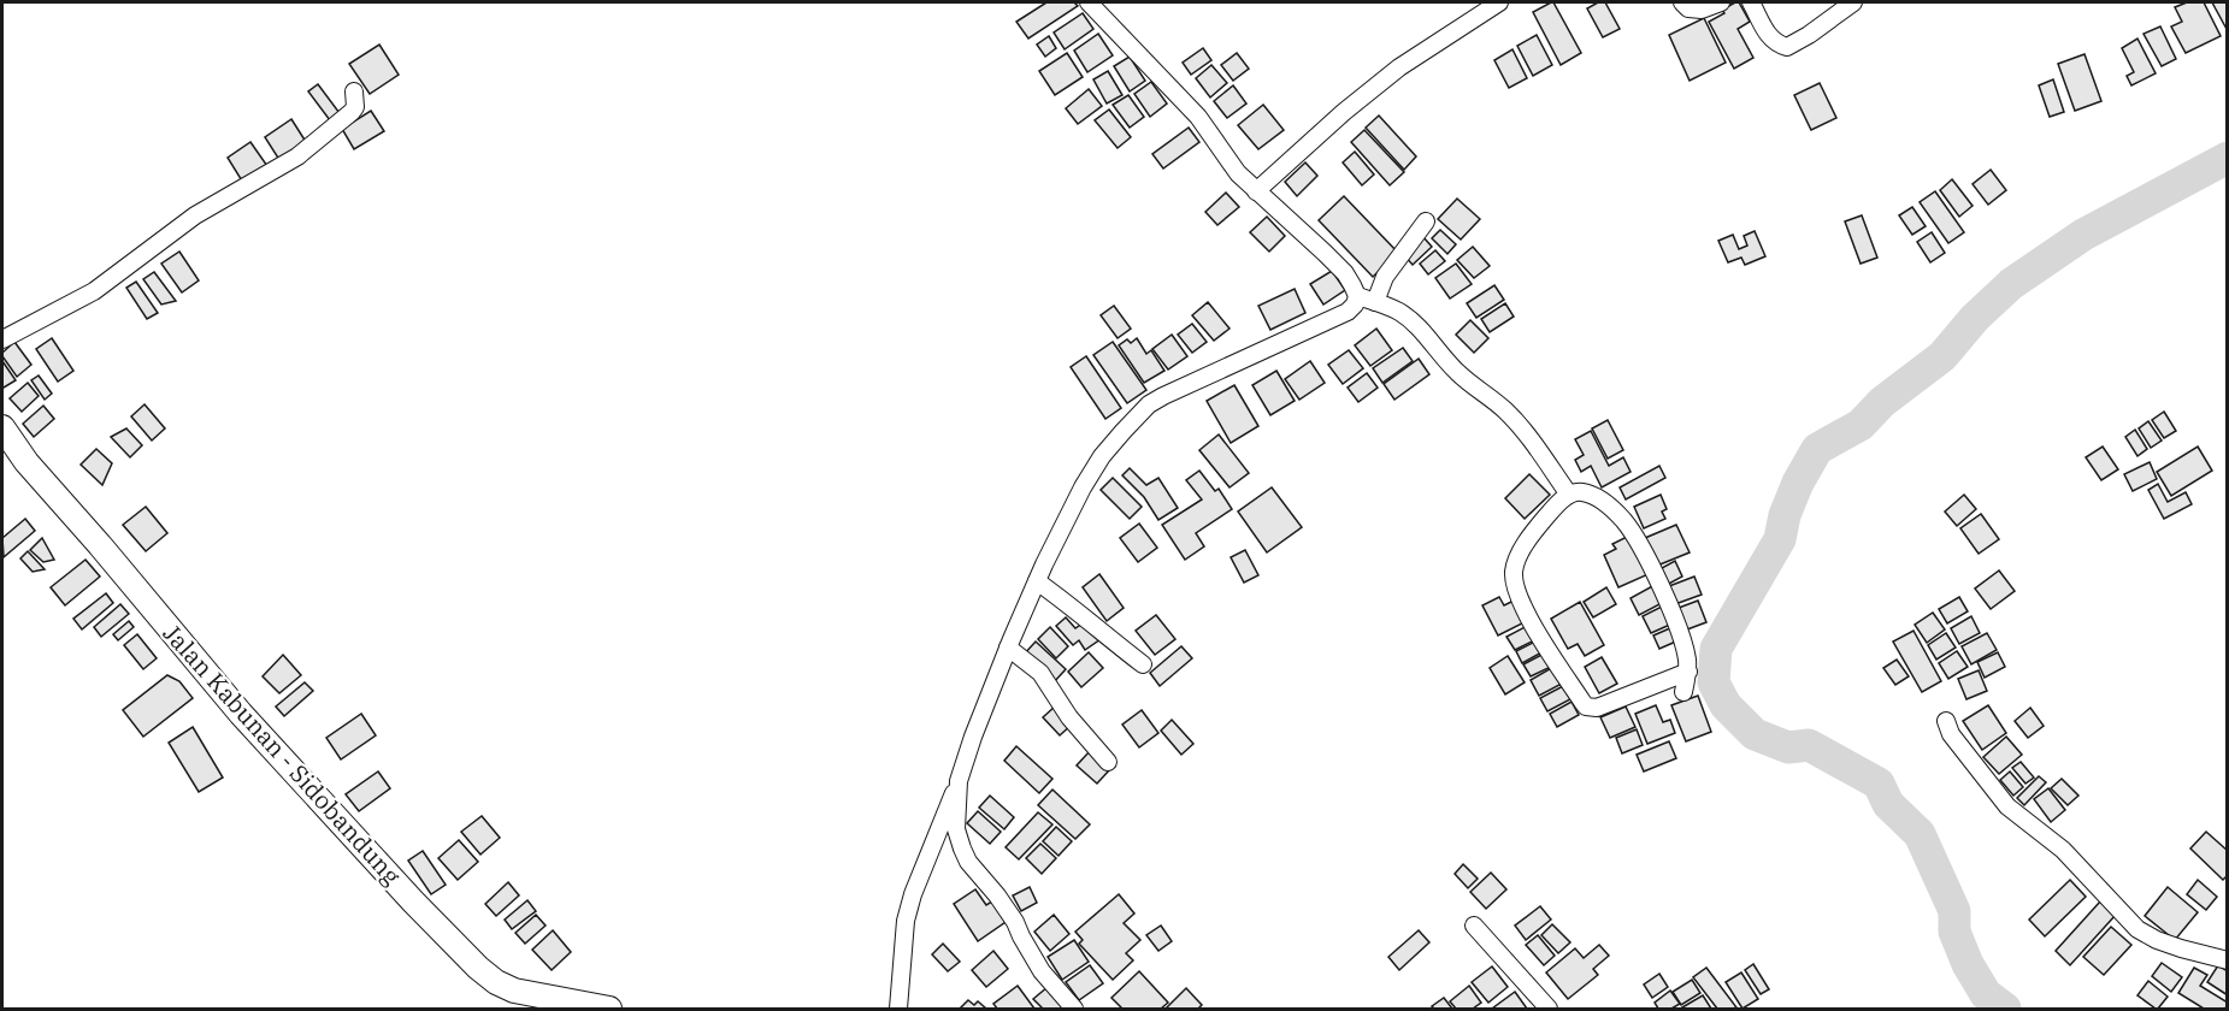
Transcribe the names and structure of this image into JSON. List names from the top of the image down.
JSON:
{
  "streets": {
    "street": ["Jalan Kabunan - Sidobandung"]
  }
}
